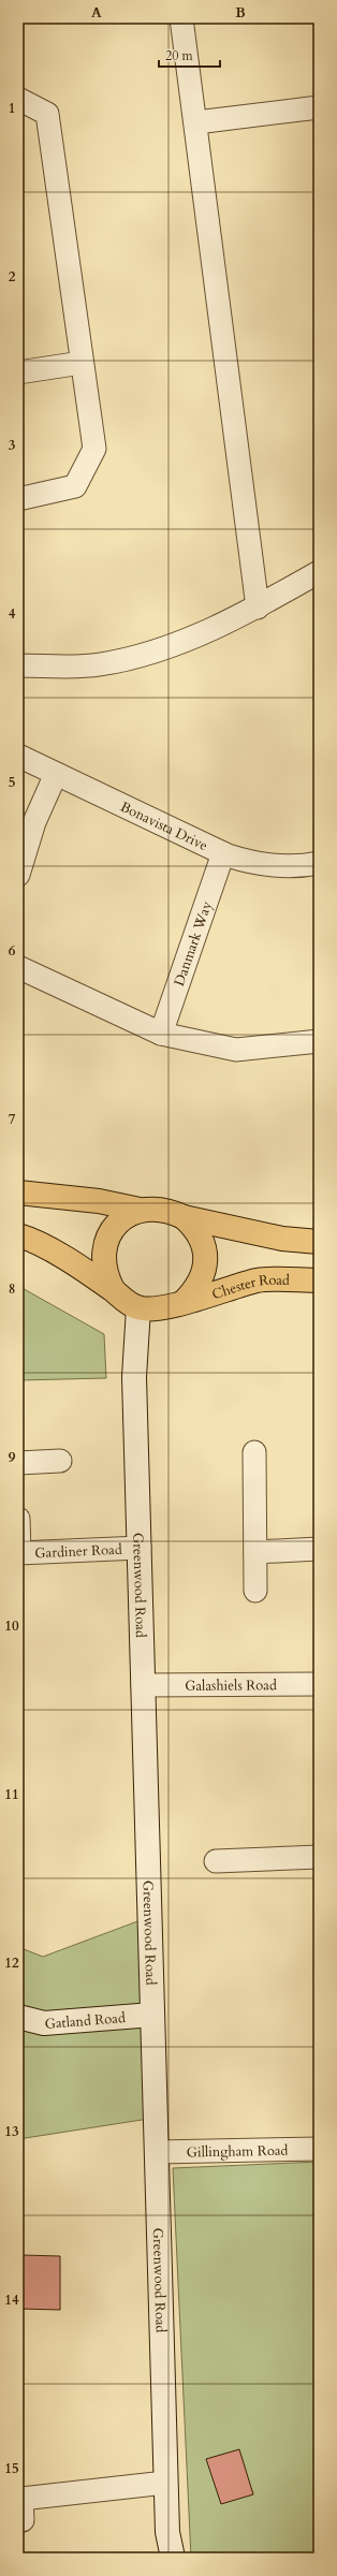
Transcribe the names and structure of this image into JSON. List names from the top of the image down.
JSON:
{
  "streets": {
    "main road": ["Chester Road"],
    "street": [
      "Bonavista Drive",
      "Danmark Way",
      "Gardiner Road",
      "Greenwood Road",
      "Galashiels Road",
      "Gatland Road",
      "Gillingham Road"
    ]
  },
  "crossings": [
    ["Bonavista Drive", "Danmark Way"],
    ["Chester Road", "Greenwood Road"],
    ["Gardiner Road", "Greenwood Road"],
    ["Greenwood Road", "Galashiels Road"],
    ["Greenwood Road", "Gatland Road"],
    ["Greenwood Road", "Gillingham Road"]
  ],
  "scale_bar": "20 m",
  "grid": {
    "columns": ["A", "B"],
    "rows": [
      "1",
      "2",
      "3",
      "4",
      "5",
      "6",
      "7",
      "8",
      "9",
      "10",
      "11",
      "12",
      "13",
      "14",
      "15"
    ]
  }
}
